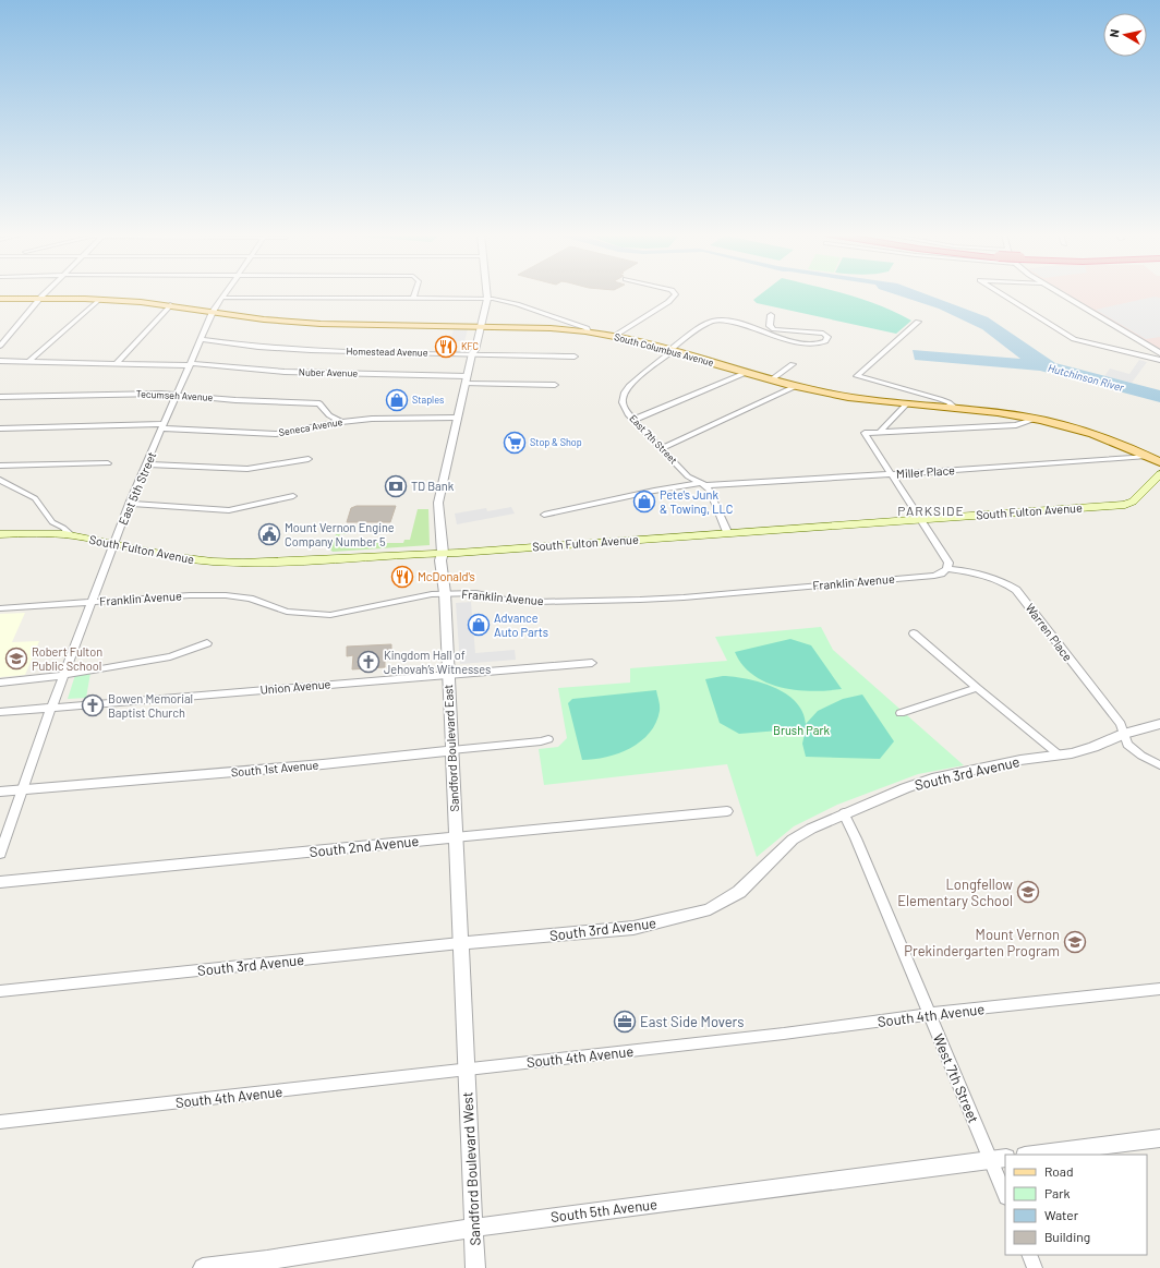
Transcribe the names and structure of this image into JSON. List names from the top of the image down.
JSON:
{
  "streets": {
    "main road": ["South Columbus Avenue", "South Fulton Avenue"],
    "street": [
      "Homestead Avenue",
      "Nuber Avenue",
      "Tecumseh Avenue",
      "Seneca Avenue",
      "East 7th Street",
      "Miller Place",
      "East 5th Street",
      "Franklin Avenue",
      "Warren Place",
      "Union Avenue",
      "Sandford Boulevard East",
      "South 1st Avenue",
      "South 3rd Avenue",
      "South 2nd Avenue",
      "South 4th Avenue",
      "West 7th Street",
      "Sandford Boulevard West",
      "South 5th Avenue"
    ]
  },
  "crossings": [
    ["South Columbus Avenue", "East 7th Street"],
    ["South Columbus Avenue", "Miller Place"],
    ["South Columbus Avenue", "East 5th Street"],
    ["South Columbus Avenue", "Sandford Boulevard East"],
    ["Homestead Avenue", "East 5th Street"],
    ["Homestead Avenue", "Sandford Boulevard East"],
    ["Nuber Avenue", "East 5th Street"],
    ["Nuber Avenue", "Sandford Boulevard East"],
    ["Tecumseh Avenue", "Seneca Avenue"],
    ["Tecumseh Avenue", "East 5th Street"],
    ["Seneca Avenue", "East 5th Street"],
    ["Seneca Avenue", "Sandford Boulevard East"],
    ["East 7th Street", "Miller Place"],
    ["East 7th Street", "South Fulton Avenue"],
    ["East 5th Street", "South Fulton Avenue"],
    ["East 5th Street", "Franklin Avenue"],
    ["East 5th Street", "Union Avenue"],
    ["East 5th Street", "South 1st Avenue"],
    ["South Fulton Avenue", "Sandford Boulevard East"],
    ["Franklin Avenue", "Warren Place"],
    ["Franklin Avenue", "Sandford Boulevard East"],
    ["Warren Place", "South 3rd Avenue"],
    ["Union Avenue", "Sandford Boulevard East"],
    ["Sandford Boulevard East", "South 1st Avenue"],
    ["Sandford Boulevard East", "South 3rd Avenue"],
    ["Sandford Boulevard East", "South 2nd Avenue"],
    ["Sandford Boulevard East", "South 4th Avenue"],
    ["Sandford Boulevard East", "Sandford Boulevard West"],
    ["South 3rd Avenue", "West 7th Street"],
    ["South 4th Avenue", "West 7th Street"],
    ["South 4th Avenue", "Sandford Boulevard West"],
    ["West 7th Street", "South 5th Avenue"],
    ["Sandford Boulevard West", "South 5th Avenue"]
  ],
  "districts": ["PARKSIDE"],
  "water": ["Hutchinson River"],
  "parks": ["Brush Park"],
  "places": {
    "restaurant": ["KFC", "McDonald's"],
    "shop": ["Staples", "Pete's Junk & Towing, LLC", "Advance Auto Parts"],
    "supermarket": ["Stop & Shop"],
    "bank": ["TD Bank"],
    "public building": ["Mount Vernon Engine Company Number 5"],
    "school or university": ["Robert Fulton Public School", "Longfellow Elementary School", "Mount Vernon Prekindergarten Program"],
    "church": ["Kingdom Hall of Jehovah’s Witnesses", "Bowen Memorial Baptist Church"],
    "office": ["East Side Movers"]
  },
  "legend": [
    "Road",
    "Park",
    "Water",
    "Building"
  ],
  "north": "left"
}
